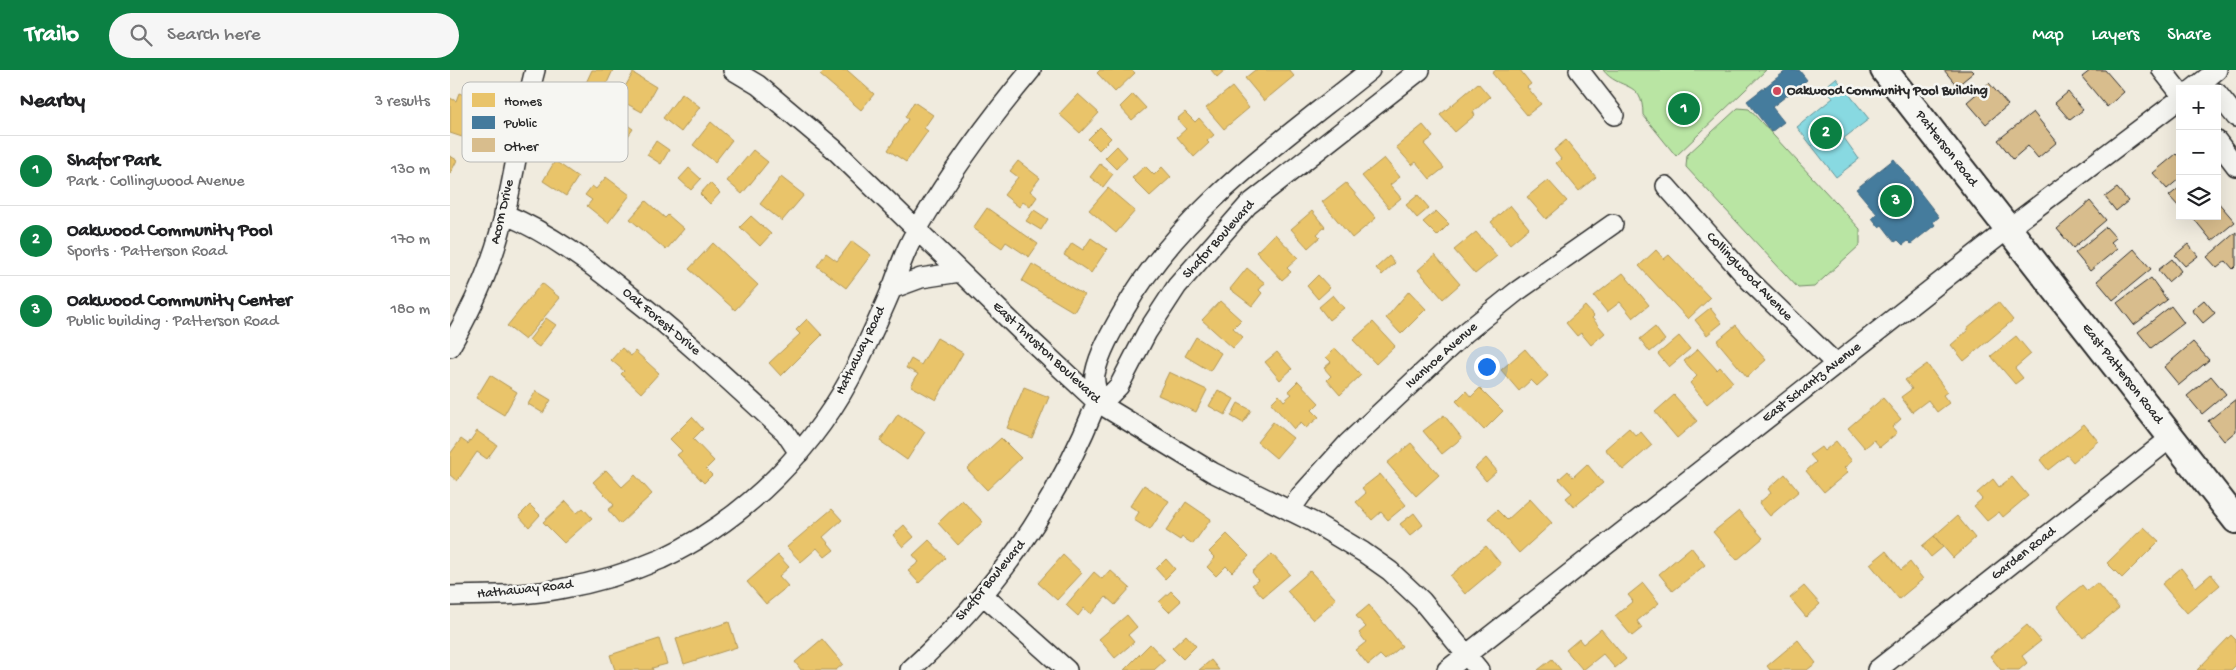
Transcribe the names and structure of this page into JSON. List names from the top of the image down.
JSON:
{
  "streets": {
    "main road": ["Patterson Road", "East Patterson Road"],
    "street": [
      "Acorn Drive",
      "Shafor Boulevard",
      "Collingwood Avenue",
      "Oak Forest Drive",
      "Hathaway Road",
      "East Thruston Boulevard",
      "Ivanhoe Avenue",
      "East Schantz Avenue",
      "Garden Road"
    ]
  },
  "crossings": [
    ["Patterson Road", "East Patterson Road"],
    ["Patterson Road", "East Schantz Avenue"],
    ["Acorn Drive", "Oak Forest Drive"],
    ["Shafor Boulevard", "East Thruston Boulevard"],
    ["Collingwood Avenue", "East Schantz Avenue"],
    ["Oak Forest Drive", "Hathaway Road"],
    ["Hathaway Road", "East Thruston Boulevard"],
    ["East Thruston Boulevard", "Ivanhoe Avenue"],
    ["East Thruston Boulevard", "East Schantz Avenue"],
    ["East Patterson Road", "East Schantz Avenue"],
    ["East Patterson Road", "Garden Road"]
  ],
  "places": ["Oakwood Community Pool Building"],
  "legend": ["Homes", "Public", "Other"],
  "page": {
    "header": "Trailo",
    "search": "Search here",
    "nav": ["Map", "Layers", "Share"],
    "heading": ["Nearby", "3 results"],
    "map_buttons": ["+", "−"],
    "pins": ["1", "2", "3"],
    "list": [
      {
        "mark": "1",
        "name": "Shafor Park",
        "note": "Park · Collingwood Avenue",
        "value": "130 m"
      },
      {
        "mark": "2",
        "name": "Oakwood Community Pool",
        "note": "Sports · Patterson Road",
        "value": "170 m"
      },
      {
        "mark": "3",
        "name": "Oakwood Community Center",
        "note": "Public building · Patterson Road",
        "value": "180 m"
      }
    ]
  }
}
